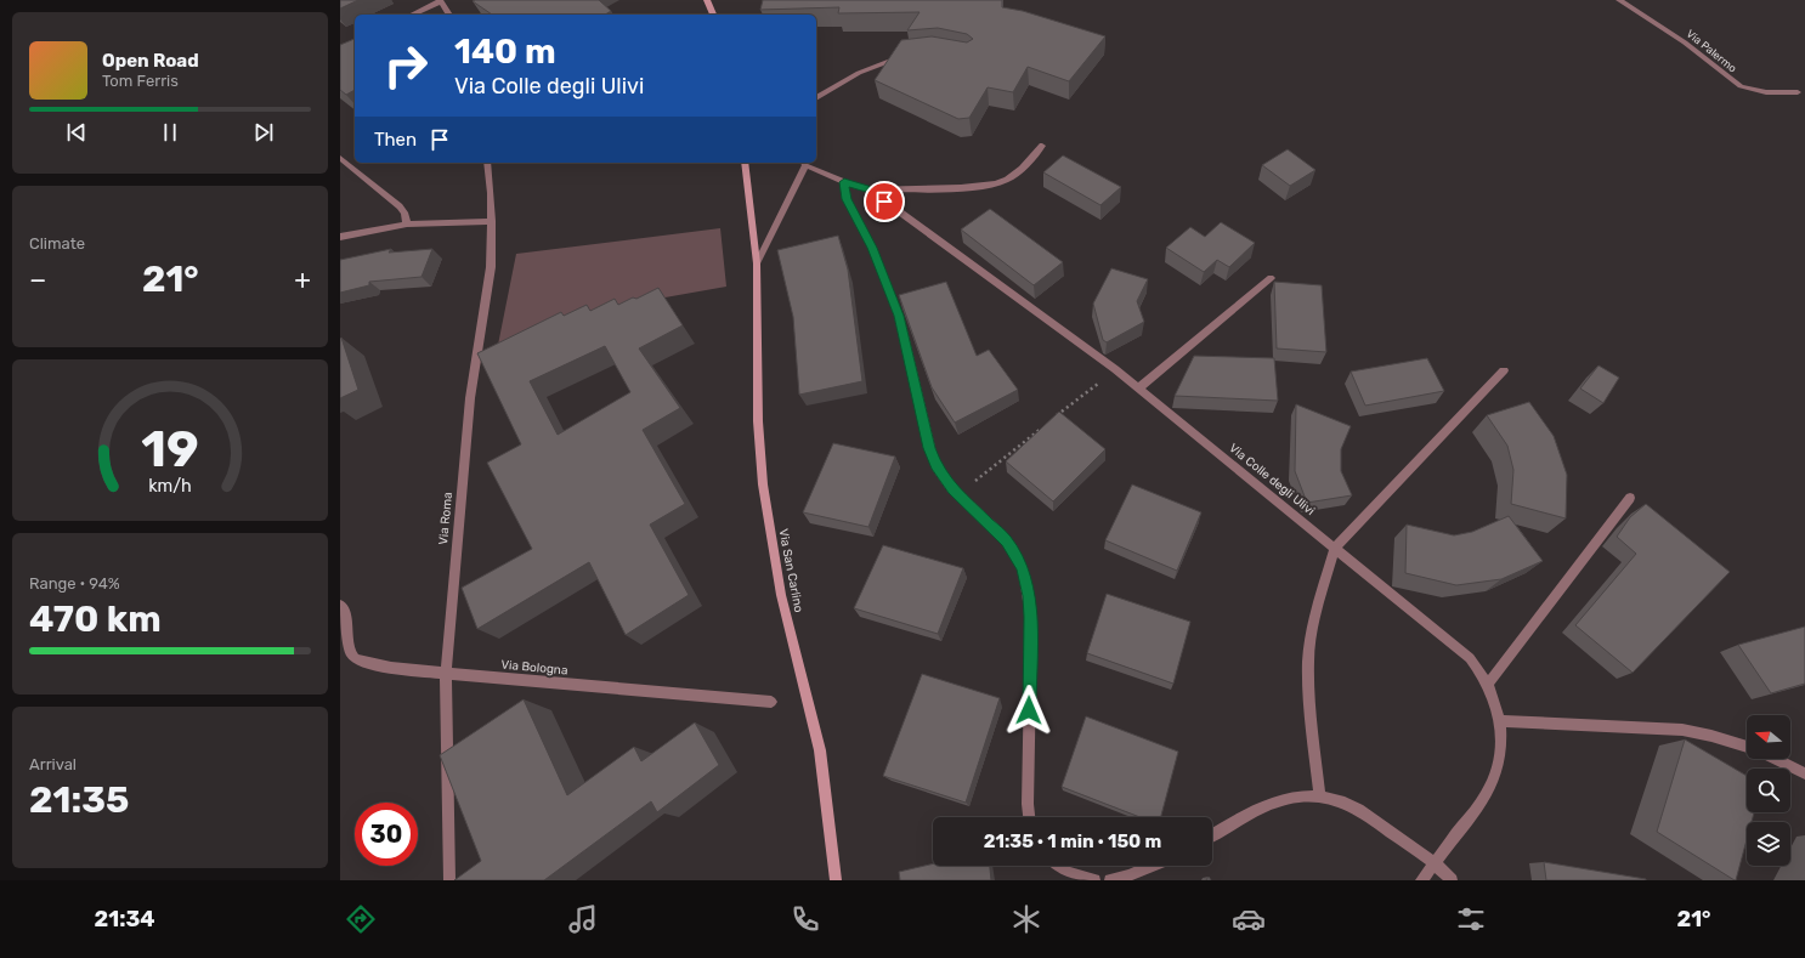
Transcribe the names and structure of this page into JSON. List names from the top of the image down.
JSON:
{
  "streets": {
    "street": [
      "Via Palermo",
      "Via Colle degli Ulivi",
      "Via Roma",
      "Via San Carlino",
      "Via Bologna"
    ]
  },
  "crossings": [
    ["Via Colle degli Ulivi", "Via San Carlino"],
    ["Via Roma", "Via Bologna"]
  ],
  "north": "left",
  "page": {
    "turn": ["140 m", "Via Colle degli Ulivi"],
    "song": ["Open Road", "Tom Ferris"],
    "then": "Then",
    "tile": [
      "Climate",
      ["Range · 94%", "470 km"],
      ["Arrival", "21:35"]
    ],
    "heat": ["−", "21°", "+"],
    "limit": "30",
    "trip": "21:35 · 1 min · 150 m",
    "tabs": ["21:34", "21°"],
    "gauge": ["19", "km/h"]
  }
}
